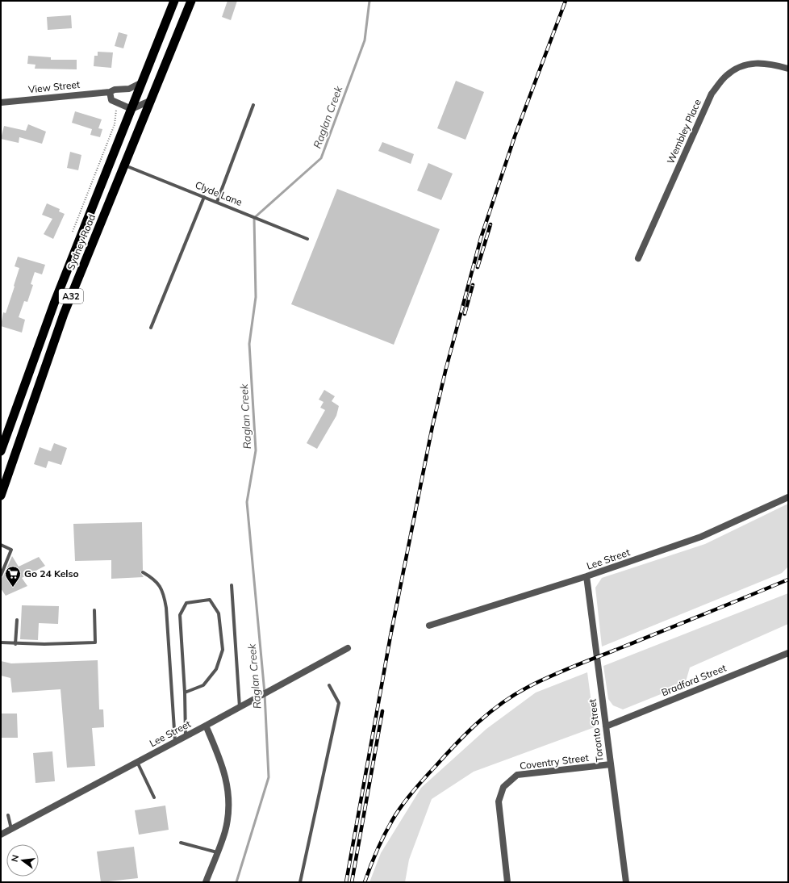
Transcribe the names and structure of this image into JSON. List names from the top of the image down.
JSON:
{
  "streets": {
    "highway": ["Sydney Road", "A32"],
    "street": [
      "View Street",
      "Wembley Place",
      "Lee Street",
      "Bradford Street",
      "Toronto Street",
      "Coventry Street"
    ],
    "lane": ["Clyde Lane"]
  },
  "crossings": [
    ["View Street", "Sydney Road"],
    ["Clyde Lane", "Sydney Road"],
    ["Lee Street", "Toronto Street"],
    ["Bradford Street", "Toronto Street"],
    ["Toronto Street", "Coventry Street"]
  ],
  "water": ["Raglan Creek"],
  "places": {
    "supermarket": ["Go 24 Kelso"]
  },
  "north": "left"
}
